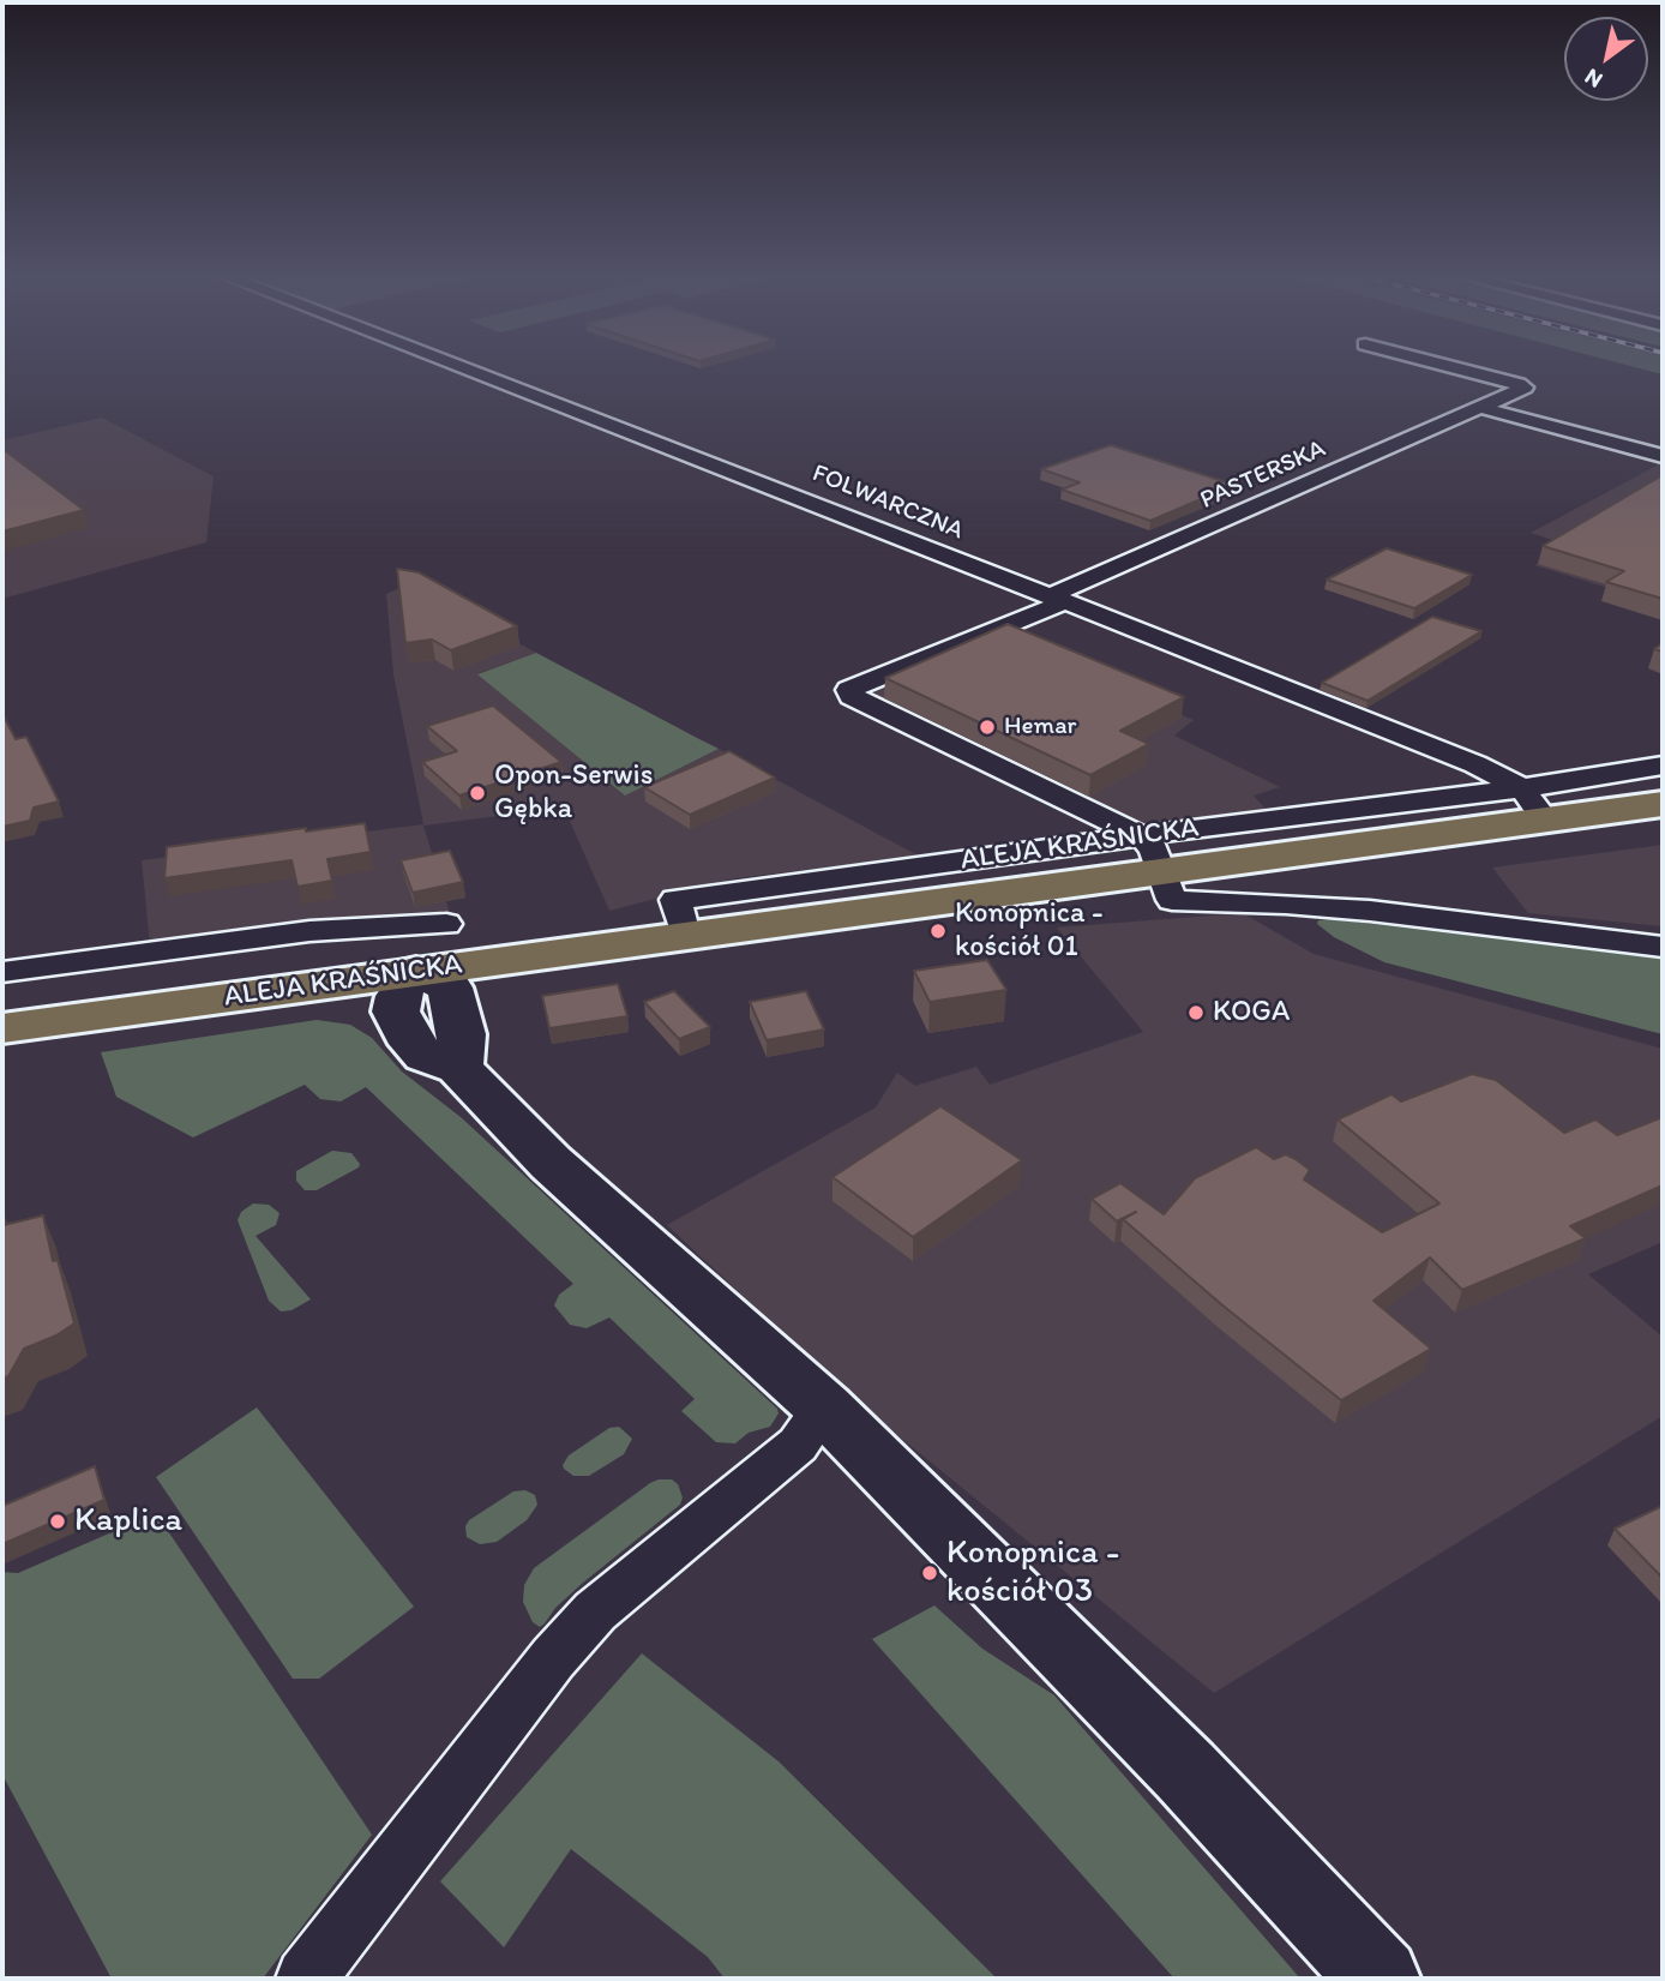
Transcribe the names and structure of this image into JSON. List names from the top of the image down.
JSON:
{
  "streets": {
    "main road": ["ALEJA KRAŚNICKA"],
    "street": ["PASTERSKA", "FOLWARCZNA"]
  },
  "crossings": [
    ["PASTERSKA", "FOLWARCZNA"],
    ["PASTERSKA", "ALEJA KRAŚNICKA"],
    ["FOLWARCZNA", "ALEJA KRAŚNICKA"]
  ],
  "places": [
    "Hemar",
    "Opon-Serwis Gębka",
    "Konopnica - kościół 01",
    "KOGA",
    "Kaplica",
    "Konopnica - kościół 03"
  ],
  "north": "bottom left"
}
